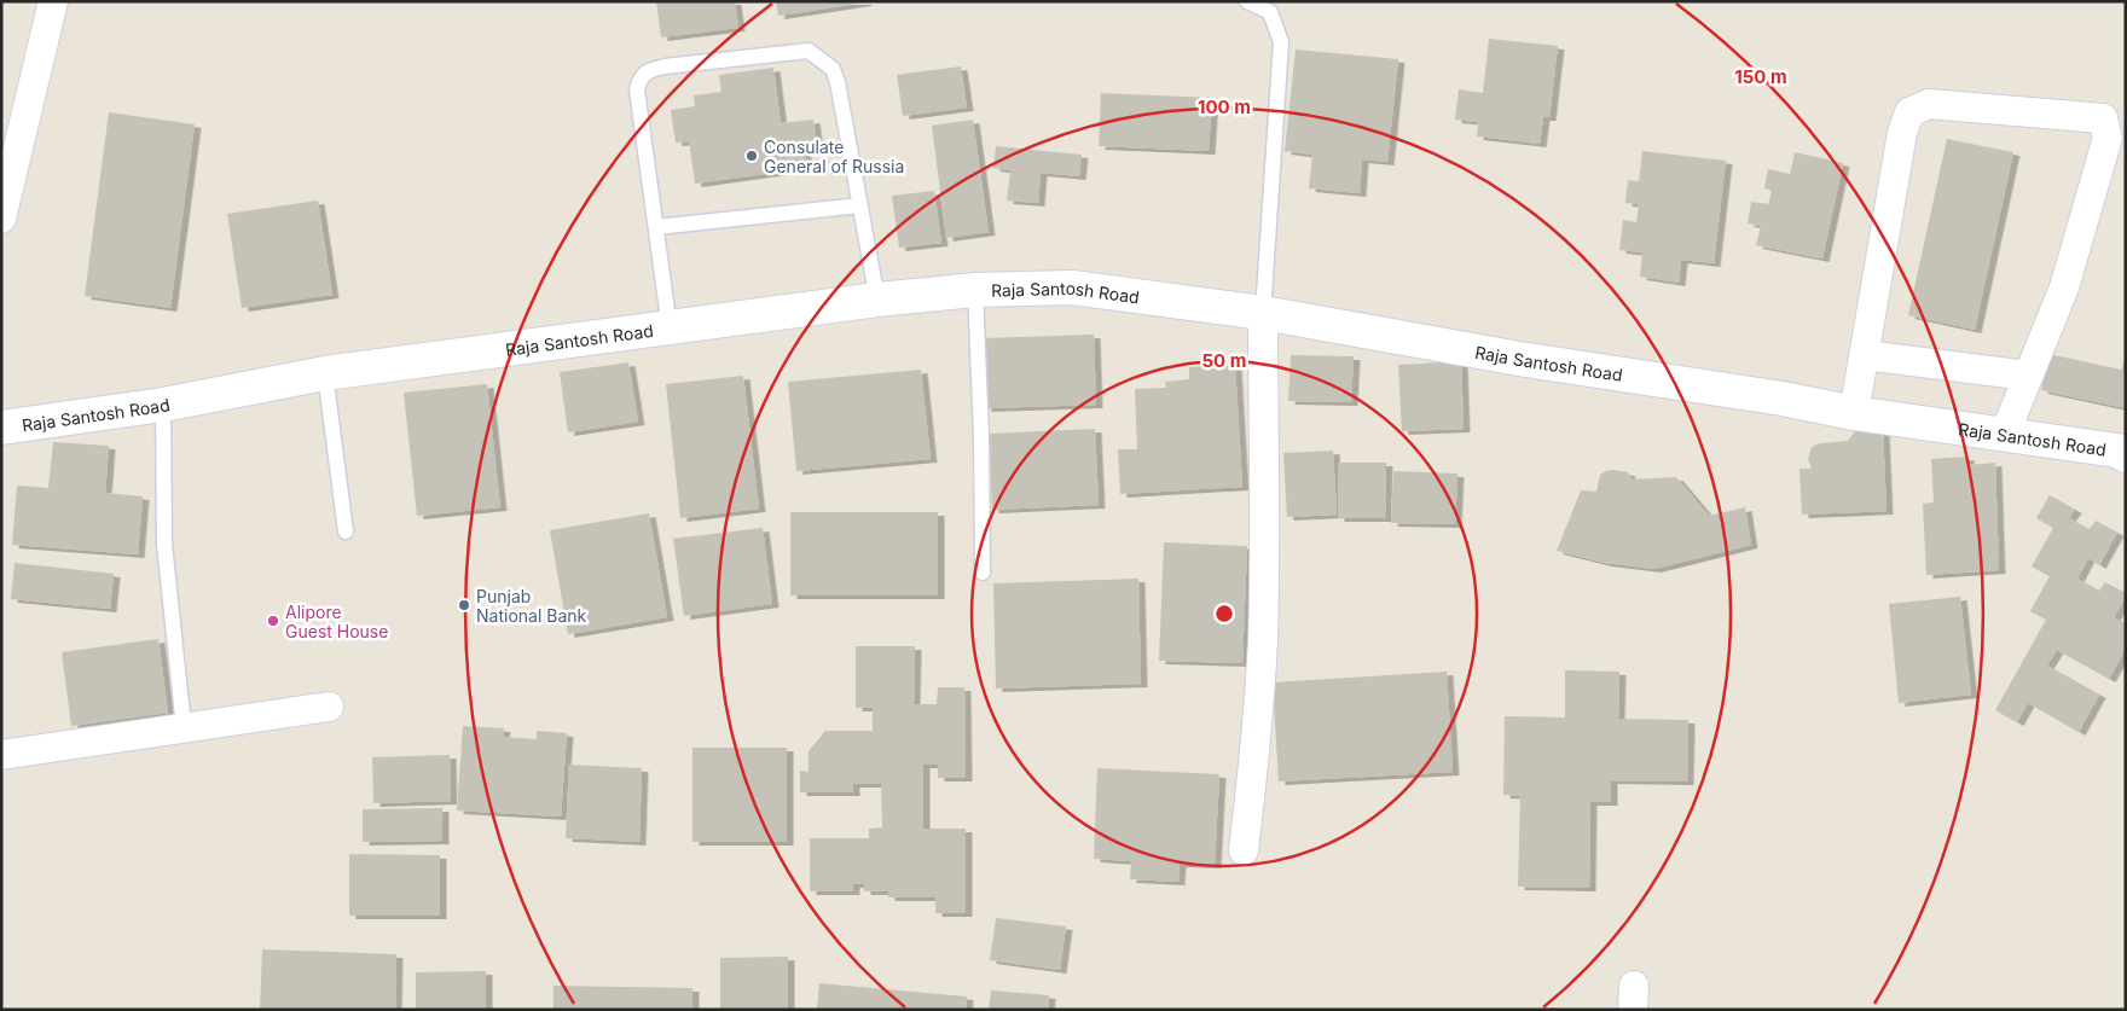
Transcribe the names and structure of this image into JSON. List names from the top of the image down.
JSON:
{
  "streets": {
    "main road": ["Raja Santosh Road"]
  },
  "places": ["Consulate General of Russia", "Punjab National Bank", "Alipore Guest House"],
  "rings": ["150 m", "100 m", "50 m"]
}
